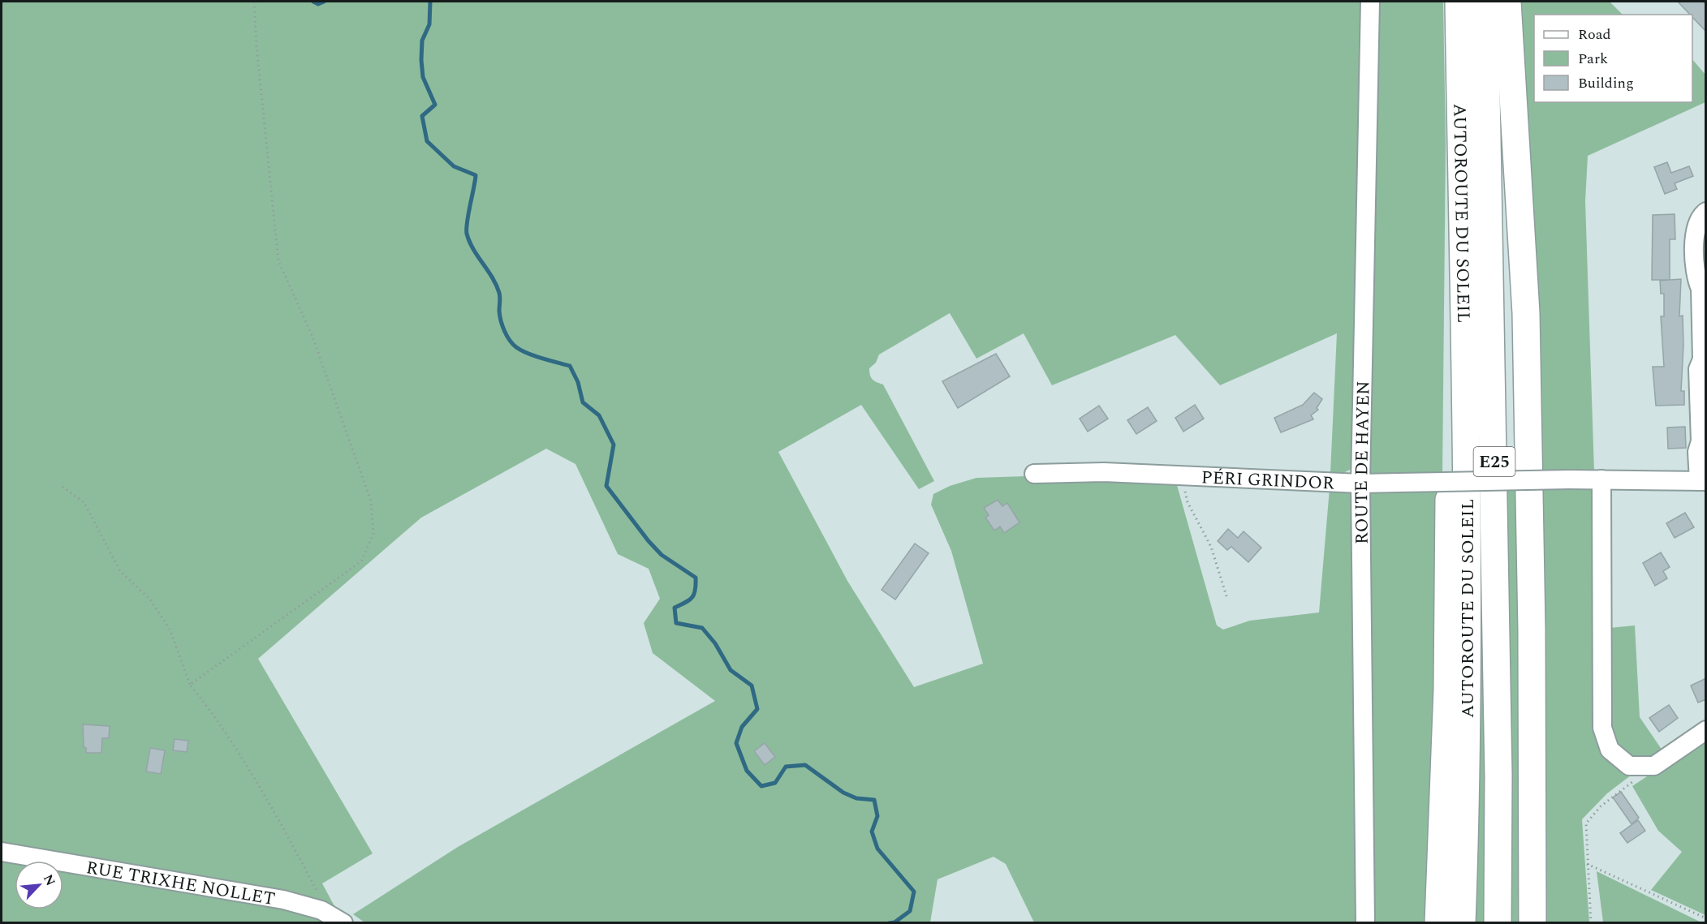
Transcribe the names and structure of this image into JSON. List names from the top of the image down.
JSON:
{
  "streets": {
    "highway": ["AUTOROUTE DU SOLEIL", "E25"],
    "street": ["ROUTE DE HAYEN", "PÉRI GRINDOR", "RUE TRIXHE NOLLET"]
  },
  "crossings": [
    ["ROUTE DE HAYEN", "PÉRI GRINDOR"]
  ],
  "legend": ["Road", "Park", "Building"],
  "north": "top right"
}
